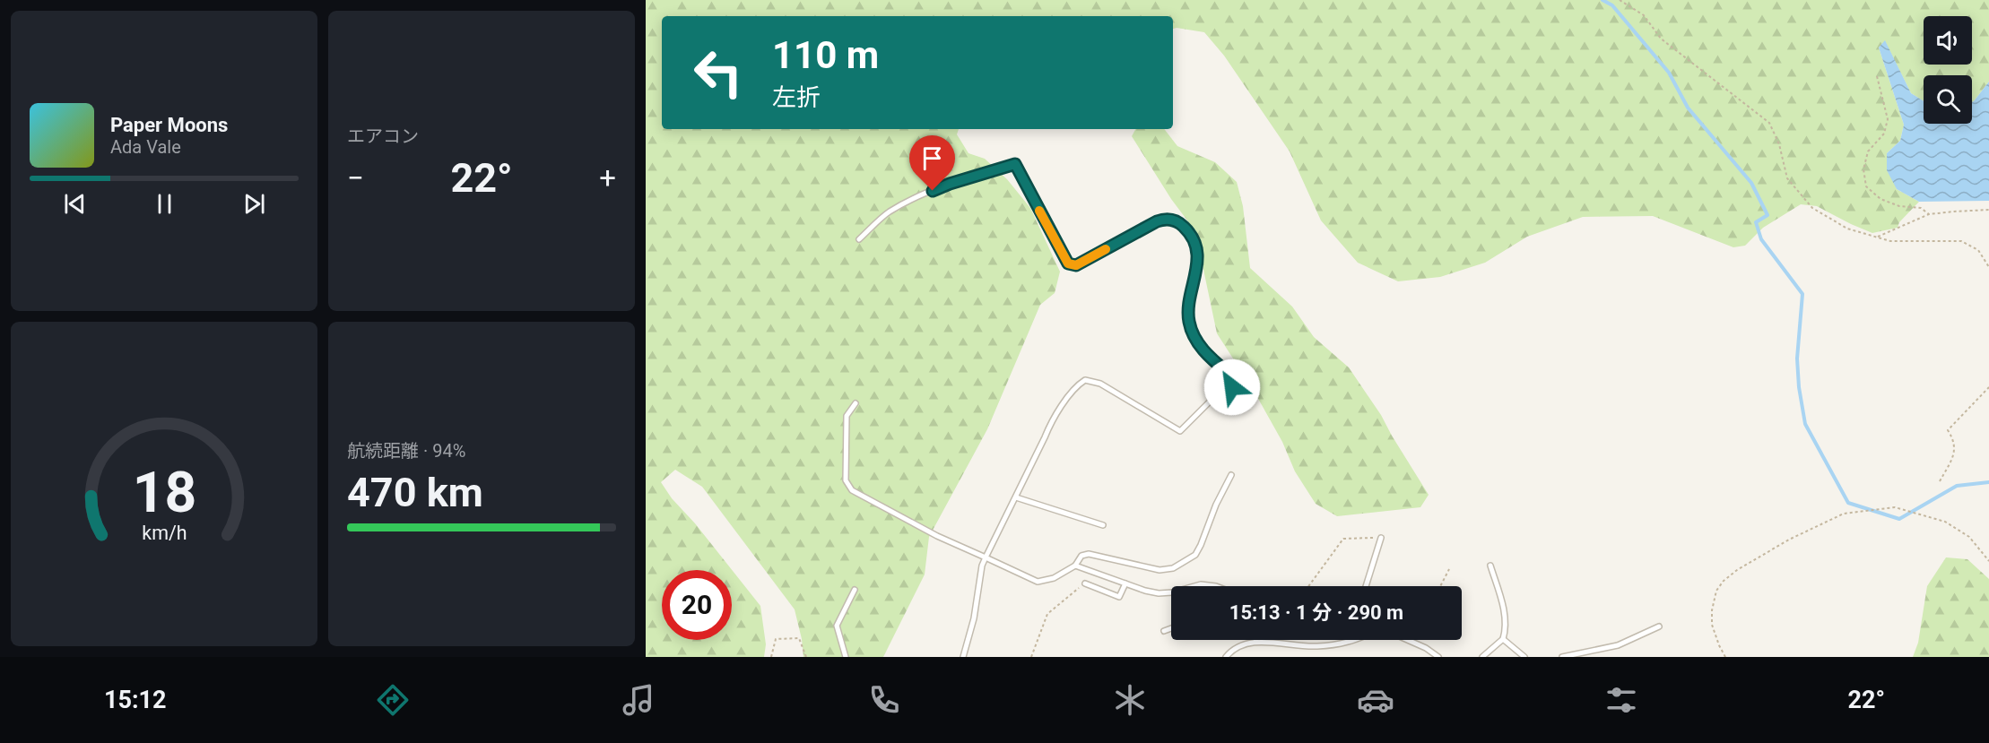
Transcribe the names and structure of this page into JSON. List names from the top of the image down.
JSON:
{
  "page": {
    "tile": [
      "エアコン",
      ["航続距離 · 94%", "470 km"]
    ],
    "turn": ["110 m", "左折"],
    "song": ["Paper Moons", "Ada Vale"],
    "heat": ["−", "22°", "+"],
    "limit": "20",
    "trip": "15:13 · 1 分 · 290 m",
    "tabs": ["15:12", "22°"],
    "gauge": ["18", "km/h"]
  }
}
